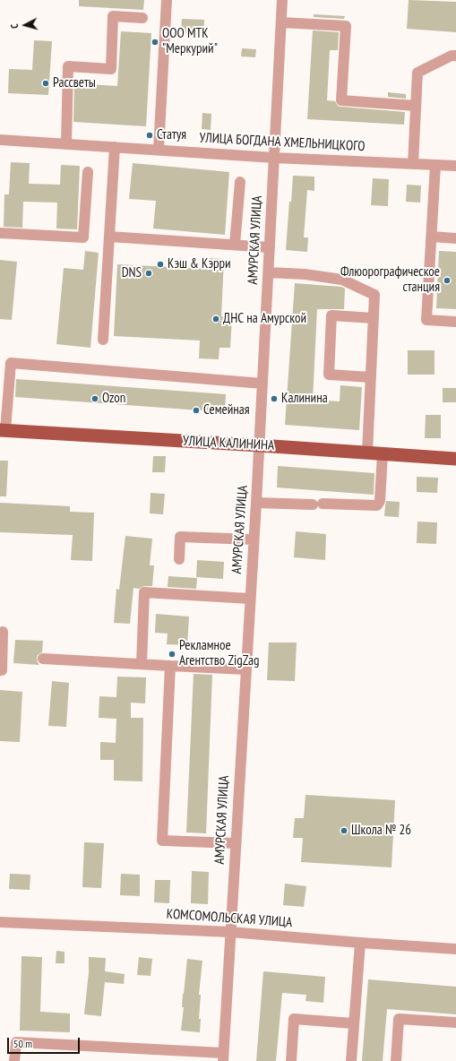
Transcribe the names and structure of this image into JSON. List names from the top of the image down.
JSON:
{
  "streets": {
    "main road": ["УЛИЦА КАЛИНИНА"],
    "street": ["УЛИЦА БОГДАНА ХМЕЛЬНИЦКОГО", "АМУРСКАЯ УЛИЦА", "КОМСОМОЛЬСКАЯ УЛИЦА"]
  },
  "crossings": [
    ["УЛИЦА БОГДАНА ХМЕЛЬНИЦКОГО", "АМУРСКАЯ УЛИЦА"],
    ["АМУРСКАЯ УЛИЦА", "УЛИЦА КАЛИНИНА"],
    ["АМУРСКАЯ УЛИЦА", "КОМСОМОЛЬСКАЯ УЛИЦА"]
  ],
  "places": [
    "ООО МТК \"Меркурий\"",
    "Рассветы",
    "Статуя",
    "Кэш & Кэрри",
    "DNS",
    "Флюорографическое станция",
    "ДНС на Амурской",
    "Ozon",
    "Калинина",
    "Семейная",
    "Рекламное Агентство ZigZag",
    "Школа № 26"
  ],
  "scale_bar": "50 m",
  "north": "left"
}
